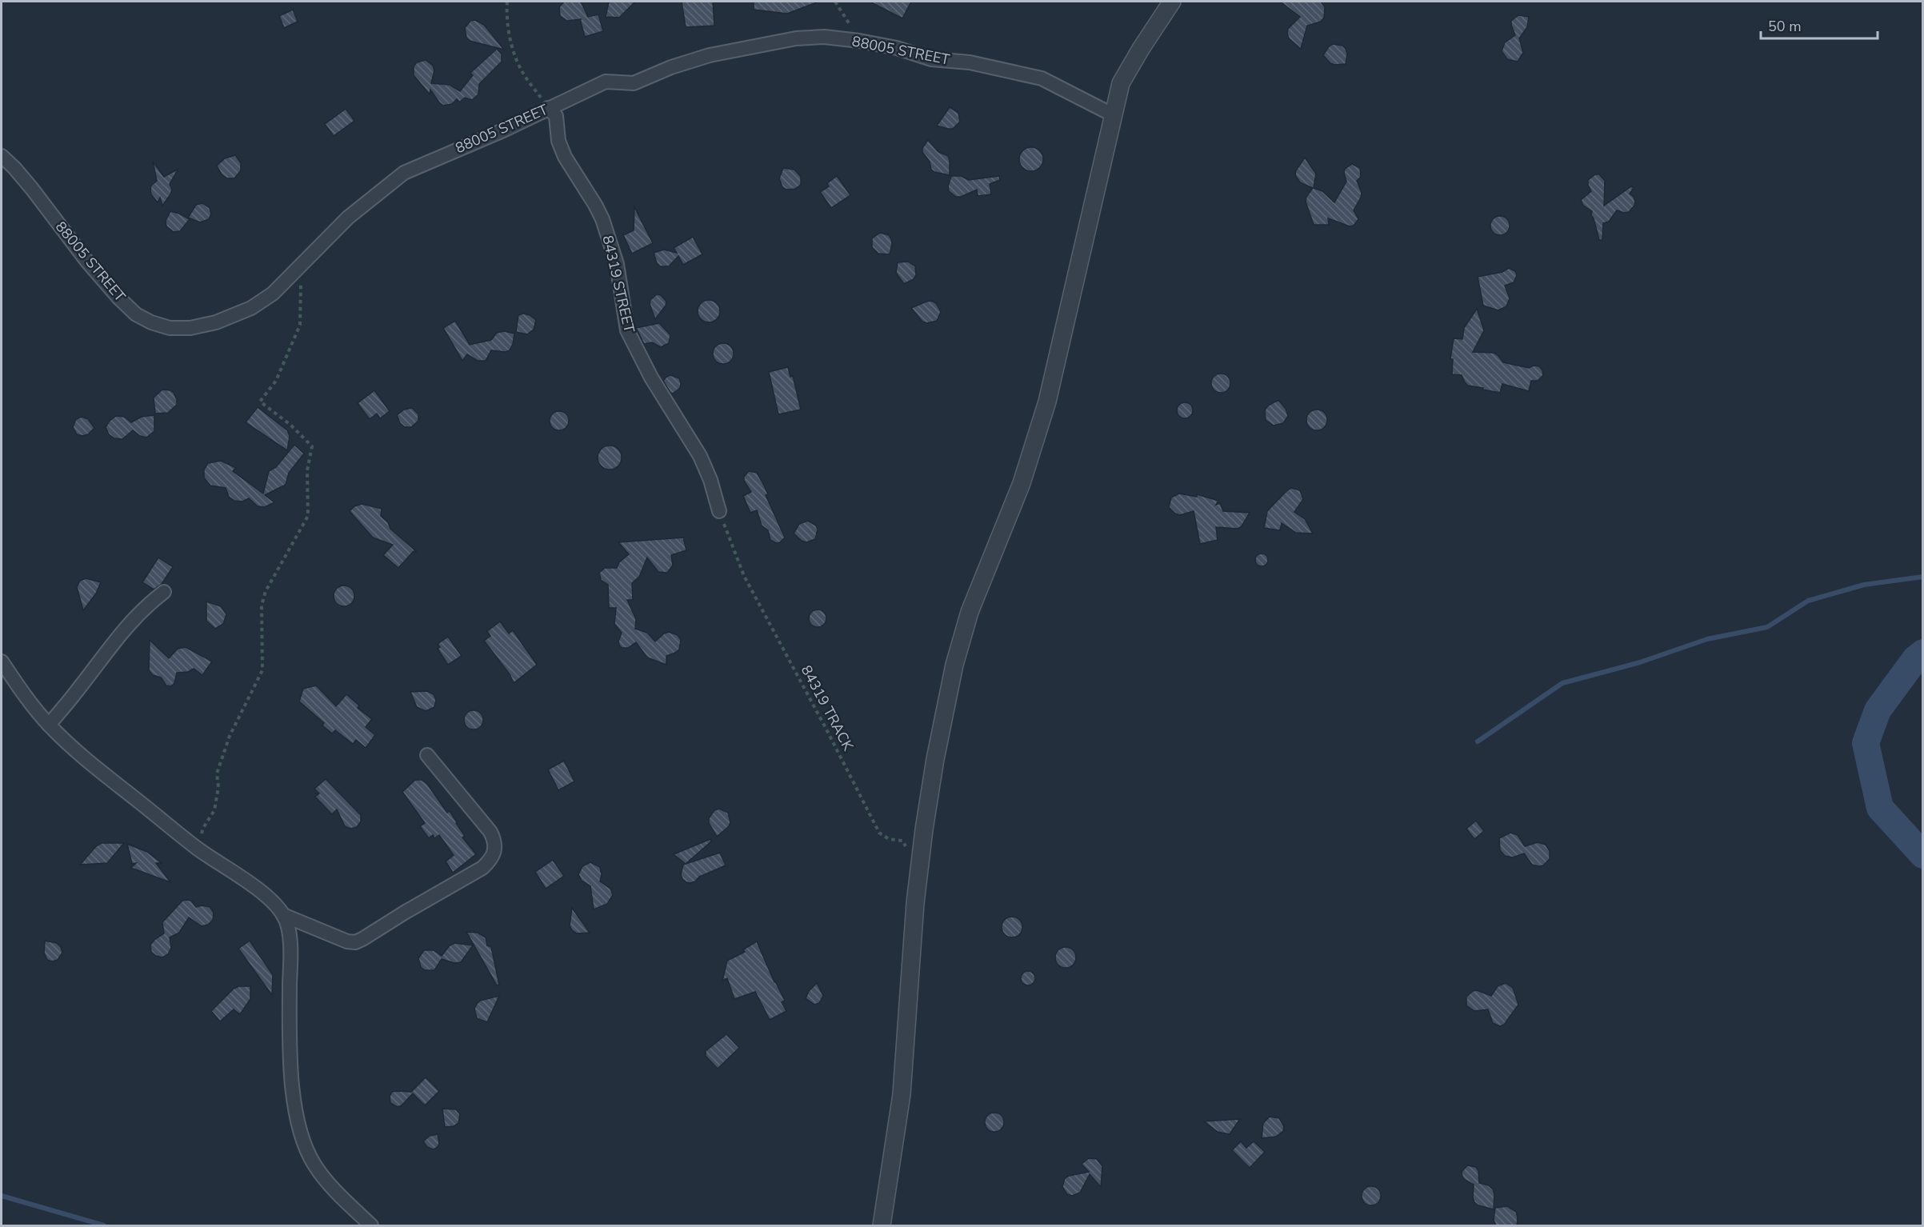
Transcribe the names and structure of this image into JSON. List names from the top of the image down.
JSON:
{
  "streets": {
    "street": ["88005 STREET", "84319 STREET"],
    "path": ["84319 TRACK"]
  },
  "crossings": [
    ["88005 STREET", "84319 STREET"],
    ["84319 STREET", "84319 TRACK"]
  ],
  "scale_bar": "50 m"
}
